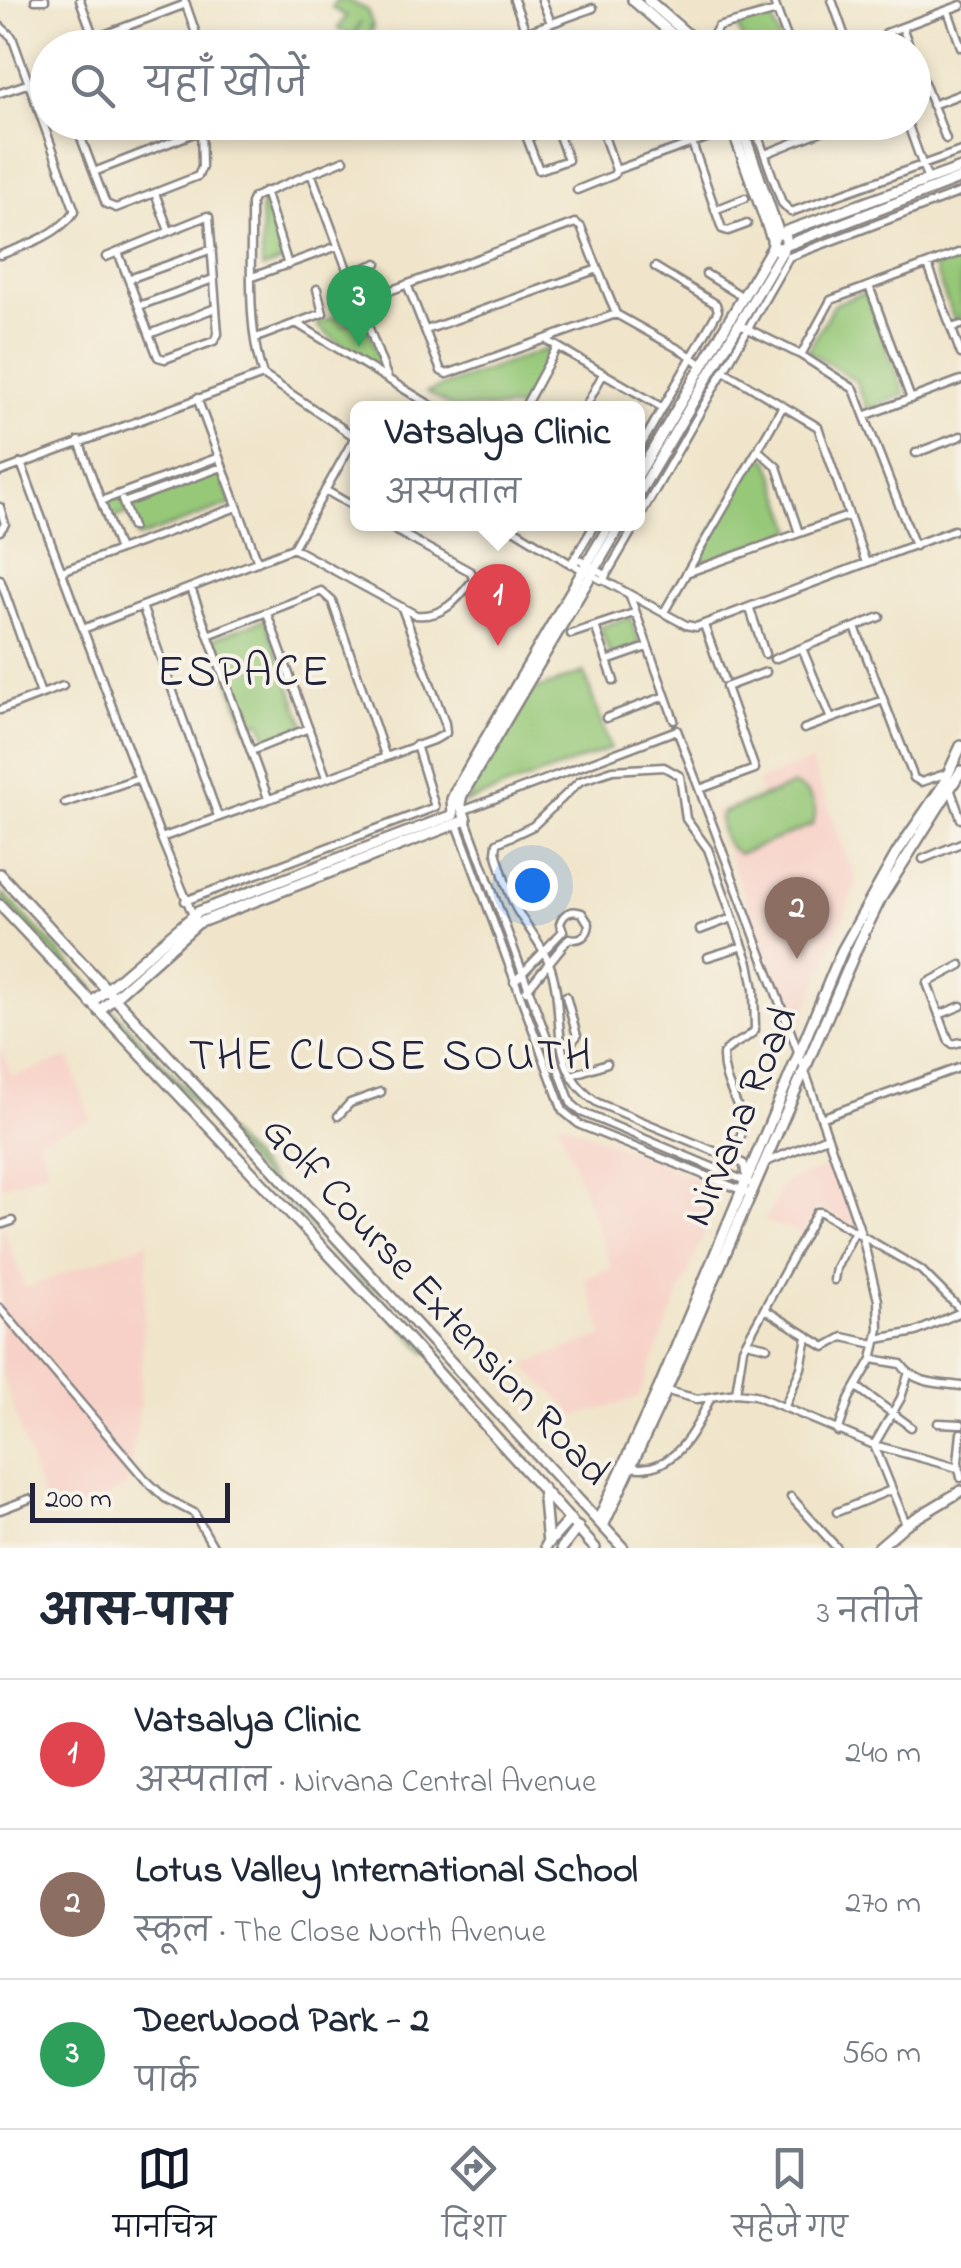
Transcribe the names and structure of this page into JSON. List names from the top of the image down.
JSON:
{
  "streets": {
    "main road": ["Nirvana Road", "Golf Course Extension Road"]
  },
  "crossings": [
    ["Nirvana Road", "Golf Course Extension Road"]
  ],
  "districts": ["ESPACE", "THE CLOSE SOUTH"],
  "scale_bar": "200 m",
  "page": {
    "search": "यहाँ खोजें",
    "pins": ["3", "1", "2"],
    "popup": ["Vatsalya Clinic", "अस्पताल"],
    "scale": "200 m",
    "heading": ["आस-पास", "3 नतीजे"],
    "list": [
      {
        "mark": "1",
        "name": "Vatsalya Clinic",
        "note": "अस्पताल · Nirvana Central Avenue",
        "value": "240 m"
      },
      {
        "mark": "2",
        "name": "Lotus Valley International School",
        "note": "स्कूल · The Close North Avenue",
        "value": "270 m"
      },
      {
        "mark": "3",
        "name": "DeerWood Park - 2",
        "note": "पार्क",
        "value": "560 m"
      }
    ],
    "nav": ["मानचित्र", "दिशा", "सहेजे गए"]
  }
}
